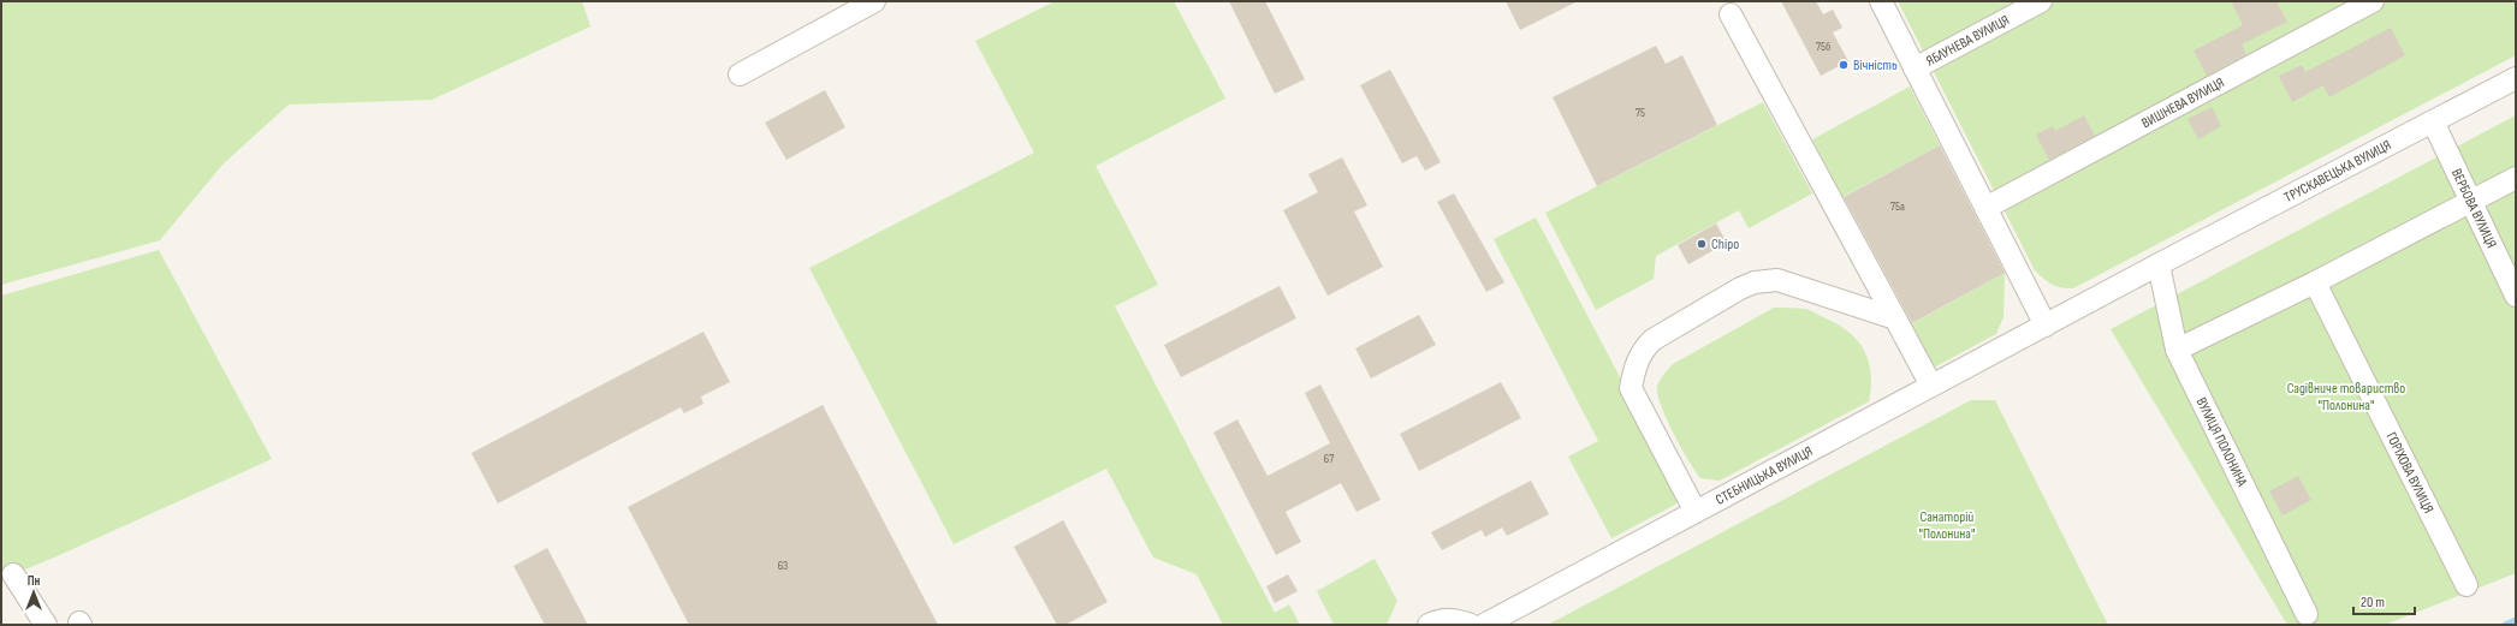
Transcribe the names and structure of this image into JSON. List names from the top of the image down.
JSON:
{
  "streets": {
    "street": [
      "ЯБЛУНЕВА ВУЛИЦЯ",
      "ВИШНЕВА ВУЛИЦЯ",
      "ТРУСКАВЕЦЬКА ВУЛИЦЯ",
      "ВЕРБОВА ВУЛИЦЯ",
      "ВУЛИЦЯ ПОЛОНИНА",
      "ГОРІХОВА ВУЛИЦЯ",
      "СТЕБНИЦЬКА ВУЛИЦЯ"
    ]
  },
  "crossings": [
    ["ТРУСКАВЕЦЬКА ВУЛИЦЯ", "ВЕРБОВА ВУЛИЦЯ"],
    ["ТРУСКАВЕЦЬКА ВУЛИЦЯ", "ВУЛИЦЯ ПОЛОНИНА"],
    ["ТРУСКАВЕЦЬКА ВУЛИЦЯ", "СТЕБНИЦЬКА ВУЛИЦЯ"]
  ],
  "parks": ["Садівниче товариство \"Полонина\"", "Санаторій \"Полонина\""],
  "places": ["Вічність", "Chipo"],
  "house_numbers": [
    "75б",
    "75",
    "75а",
    "67",
    "63"
  ],
  "scale_bar": "20 m",
  "north": "top"
}
